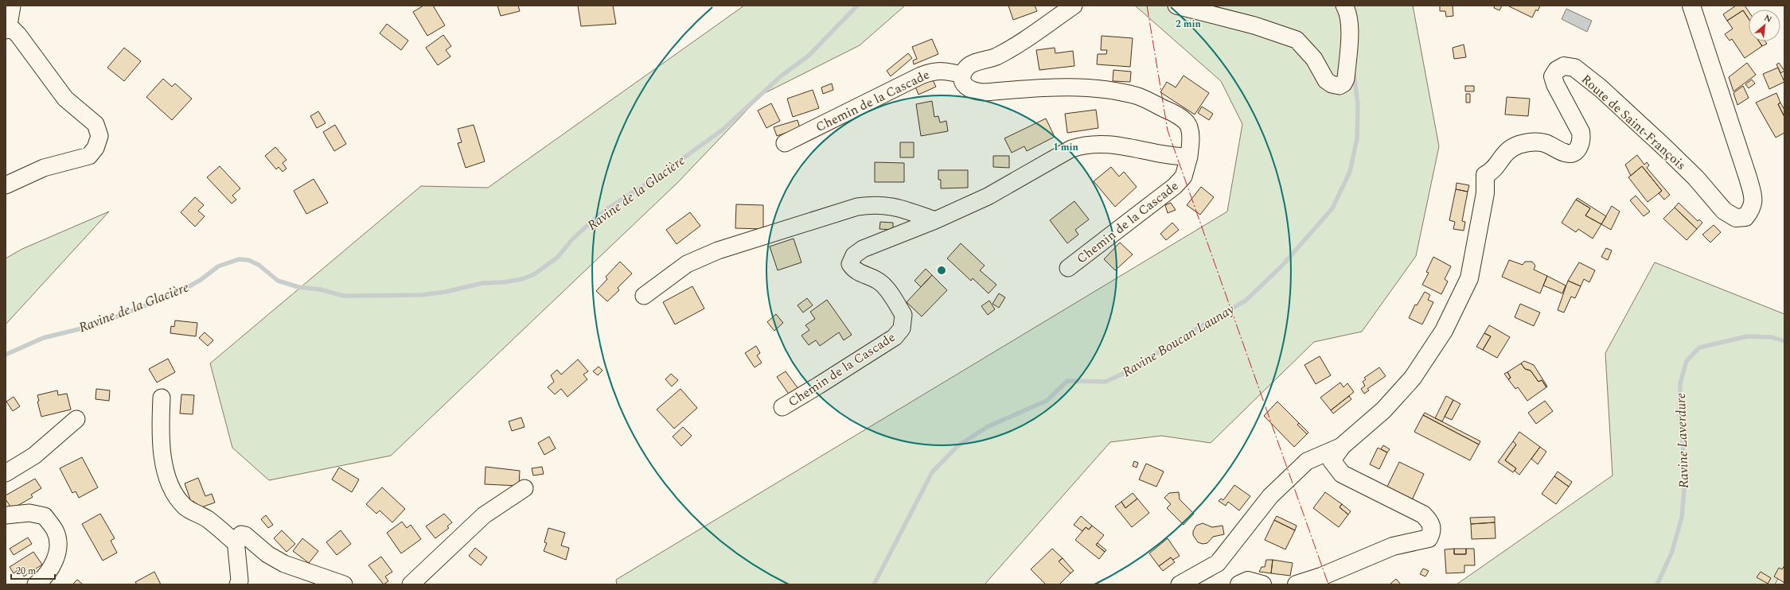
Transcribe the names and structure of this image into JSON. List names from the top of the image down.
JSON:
{
  "streets": {
    "main road": ["Route de Saint-François"],
    "street": ["Chemin de la Cascade"]
  },
  "water": ["Ravine de la Glacière", "Ravine Boucan Launay", "Ravine Laverdure"],
  "scale_bar": "20 m",
  "north": "top right",
  "rings": ["2 min", "1 min"]
}
